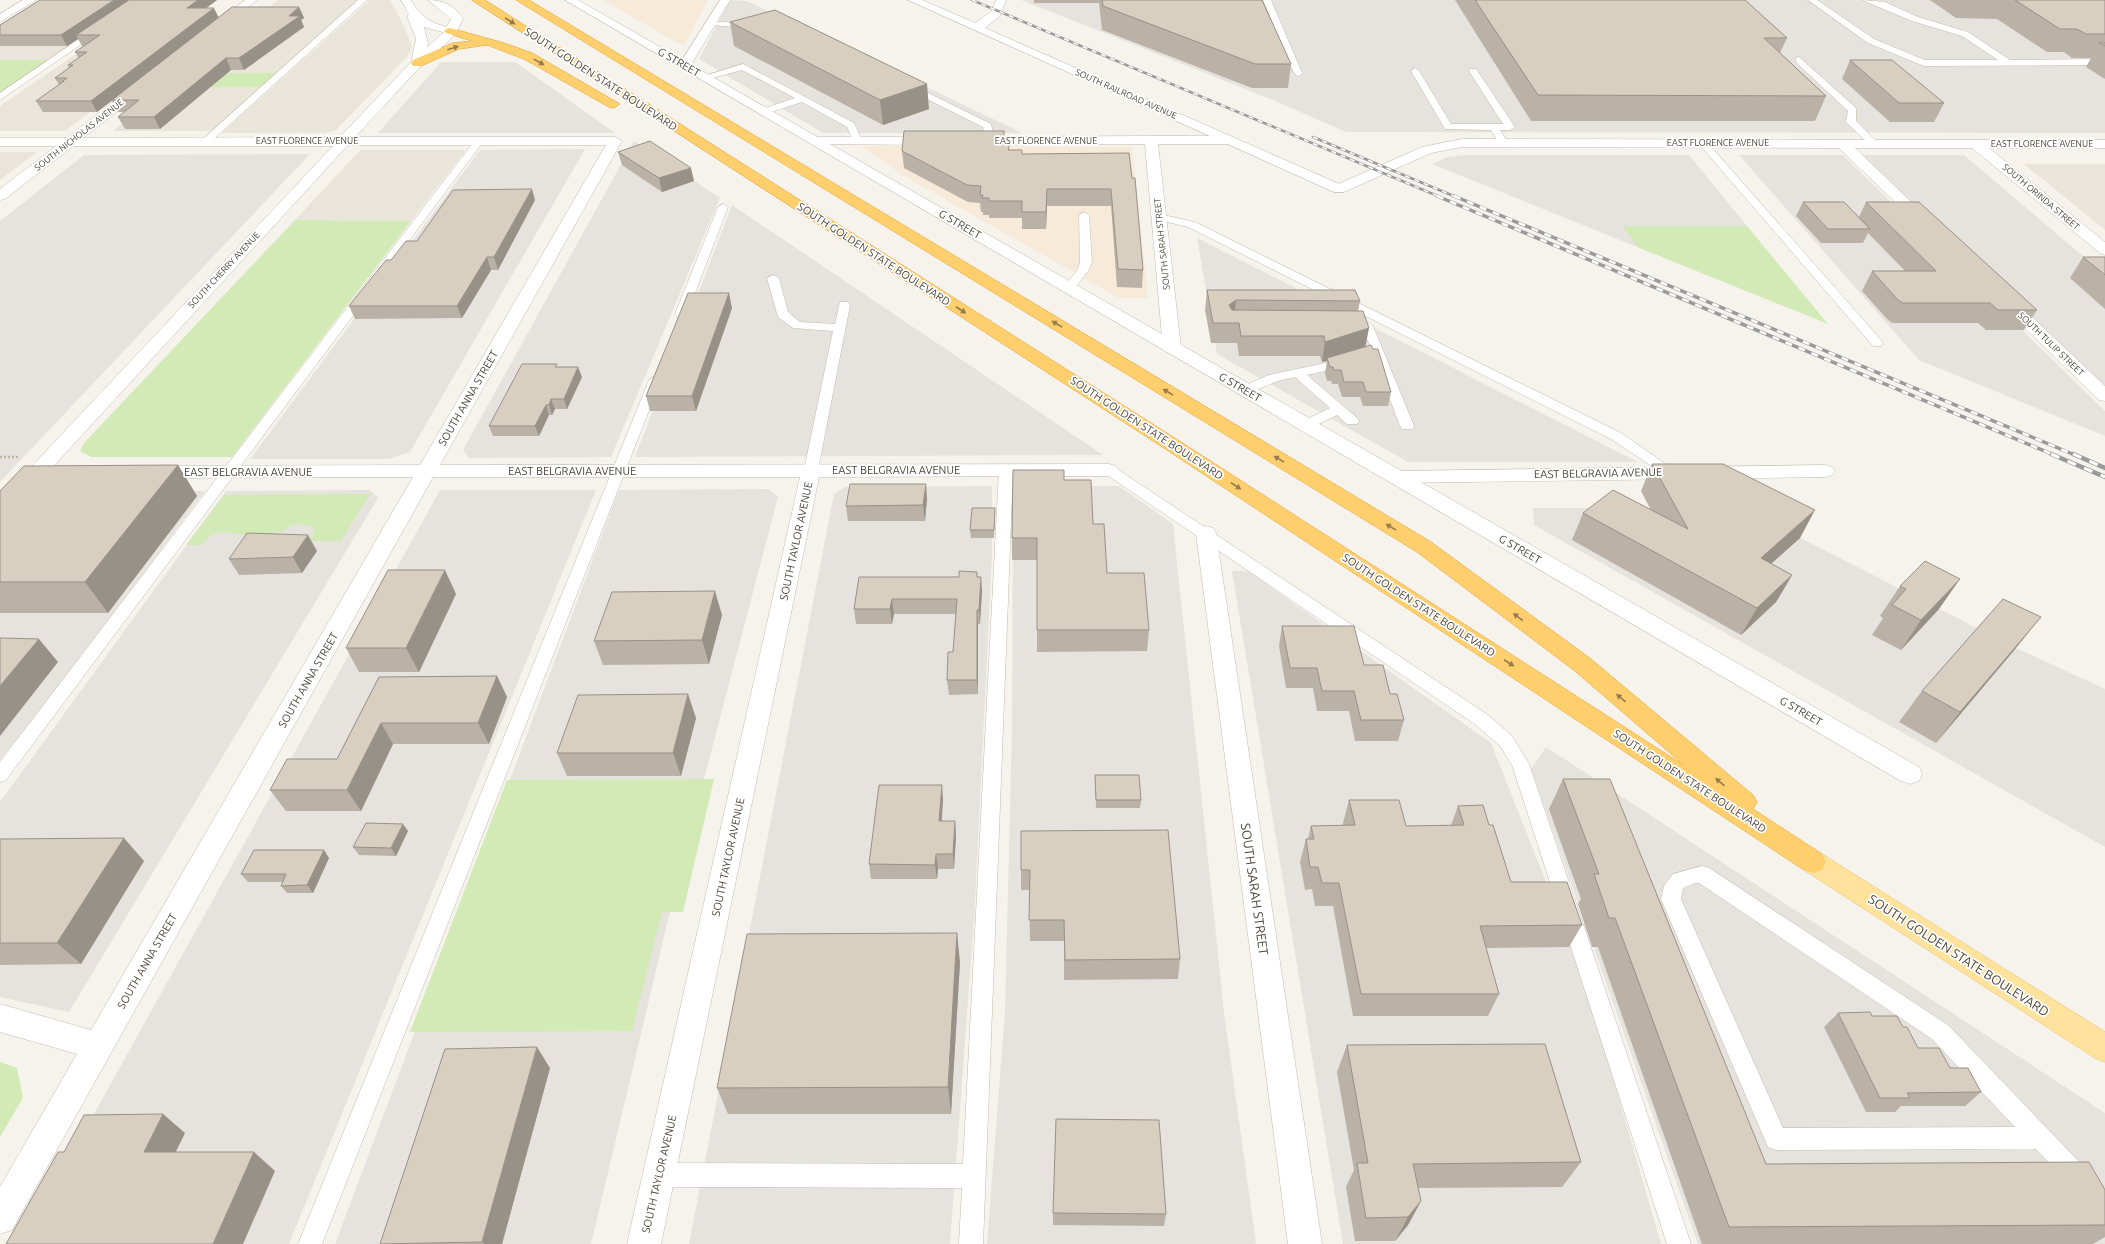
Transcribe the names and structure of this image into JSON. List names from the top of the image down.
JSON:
{
  "streets": {
    "highway": ["SOUTH GOLDEN STATE BOULEVARD"],
    "street": [
      "G STREET",
      "SOUTH RAILROAD AVENUE",
      "SOUTH NICHOLAS AVENUE",
      "EAST FLORENCE AVENUE",
      "SOUTH ORINDA STREET",
      "SOUTH SARAH STREET",
      "SOUTH CHERRY AVENUE",
      "SOUTH TULIP STREET",
      "SOUTH ANNA STREET",
      "EAST BELGRAVIA AVENUE",
      "SOUTH TAYLOR AVENUE"
    ]
  },
  "crossings": [
    ["G STREET", "SOUTH SARAH STREET"],
    ["G STREET", "EAST BELGRAVIA AVENUE"],
    ["SOUTH RAILROAD AVENUE", "EAST FLORENCE AVENUE"],
    ["SOUTH NICHOLAS AVENUE", "EAST FLORENCE AVENUE"],
    ["EAST FLORENCE AVENUE", "SOUTH ORINDA STREET"],
    ["EAST FLORENCE AVENUE", "SOUTH SARAH STREET"],
    ["EAST FLORENCE AVENUE", "SOUTH CHERRY AVENUE"],
    ["EAST FLORENCE AVENUE", "SOUTH ANNA STREET"],
    ["SOUTH ANNA STREET", "EAST BELGRAVIA AVENUE"],
    ["EAST BELGRAVIA AVENUE", "SOUTH TAYLOR AVENUE"]
  ]
}
